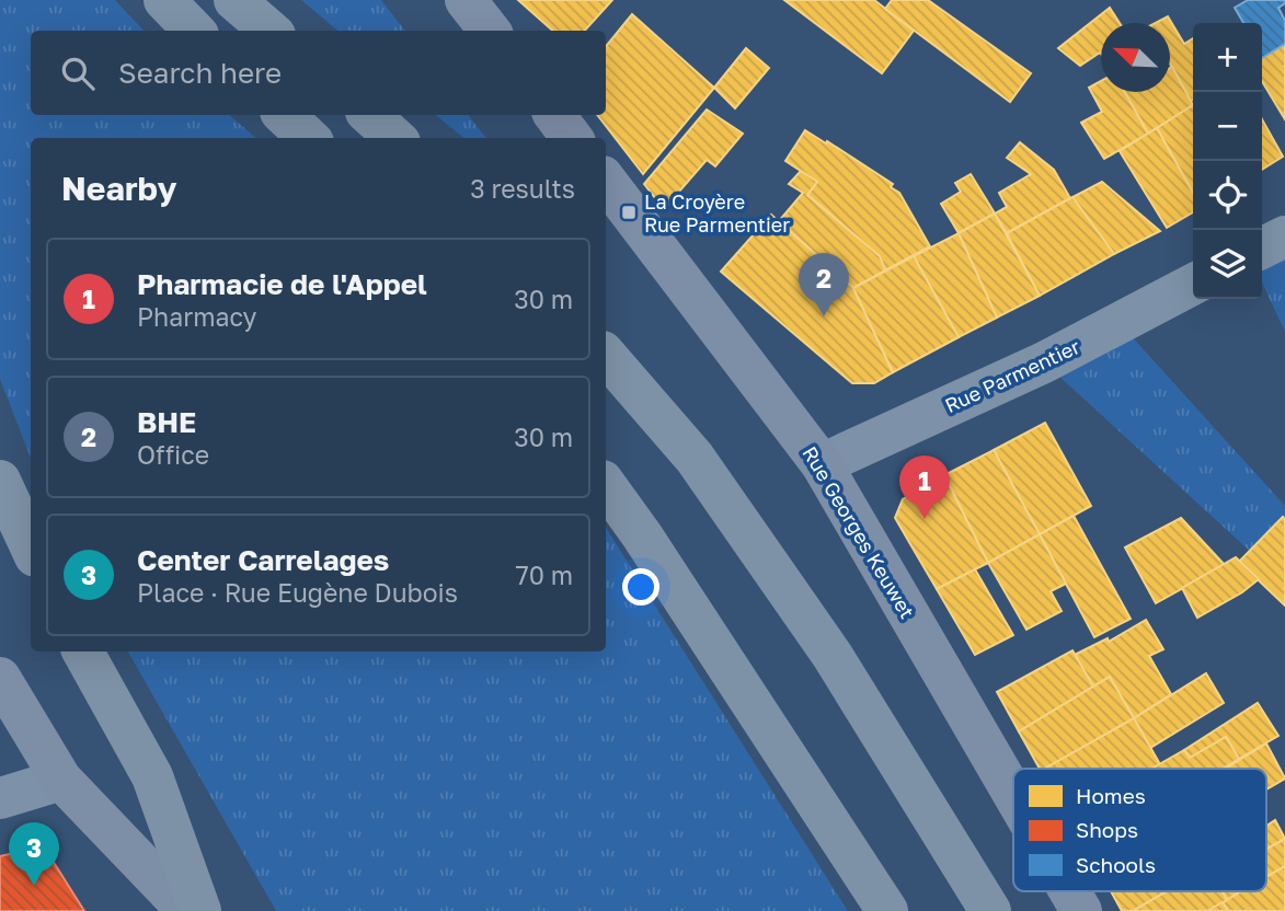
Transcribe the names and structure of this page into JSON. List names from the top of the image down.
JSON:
{
  "streets": {
    "main road": ["Rue Georges Keuwet"],
    "street": ["Rue Parmentier"]
  },
  "crossings": [
    ["Rue Parmentier", "Rue Georges Keuwet"]
  ],
  "places": {
    "transit": ["La Croyère Rue Parmentier"]
  },
  "legend": ["Homes", "Shops", "Schools"],
  "north": "top left",
  "page": {
    "map_buttons": ["+", "−"],
    "search": "Search here",
    "heading": ["Nearby", "3 results"],
    "list": [
      {
        "mark": "1",
        "name": "Pharmacie de l'Appel",
        "note": "Pharmacy",
        "value": "30 m"
      },
      {
        "mark": "2",
        "name": "BHE",
        "note": "Office",
        "value": "30 m"
      },
      {
        "mark": "3",
        "name": "Center Carrelages",
        "note": "Place · Rue Eugène Dubois",
        "value": "70 m"
      }
    ],
    "pins": ["2", "1", "3"]
  }
}
